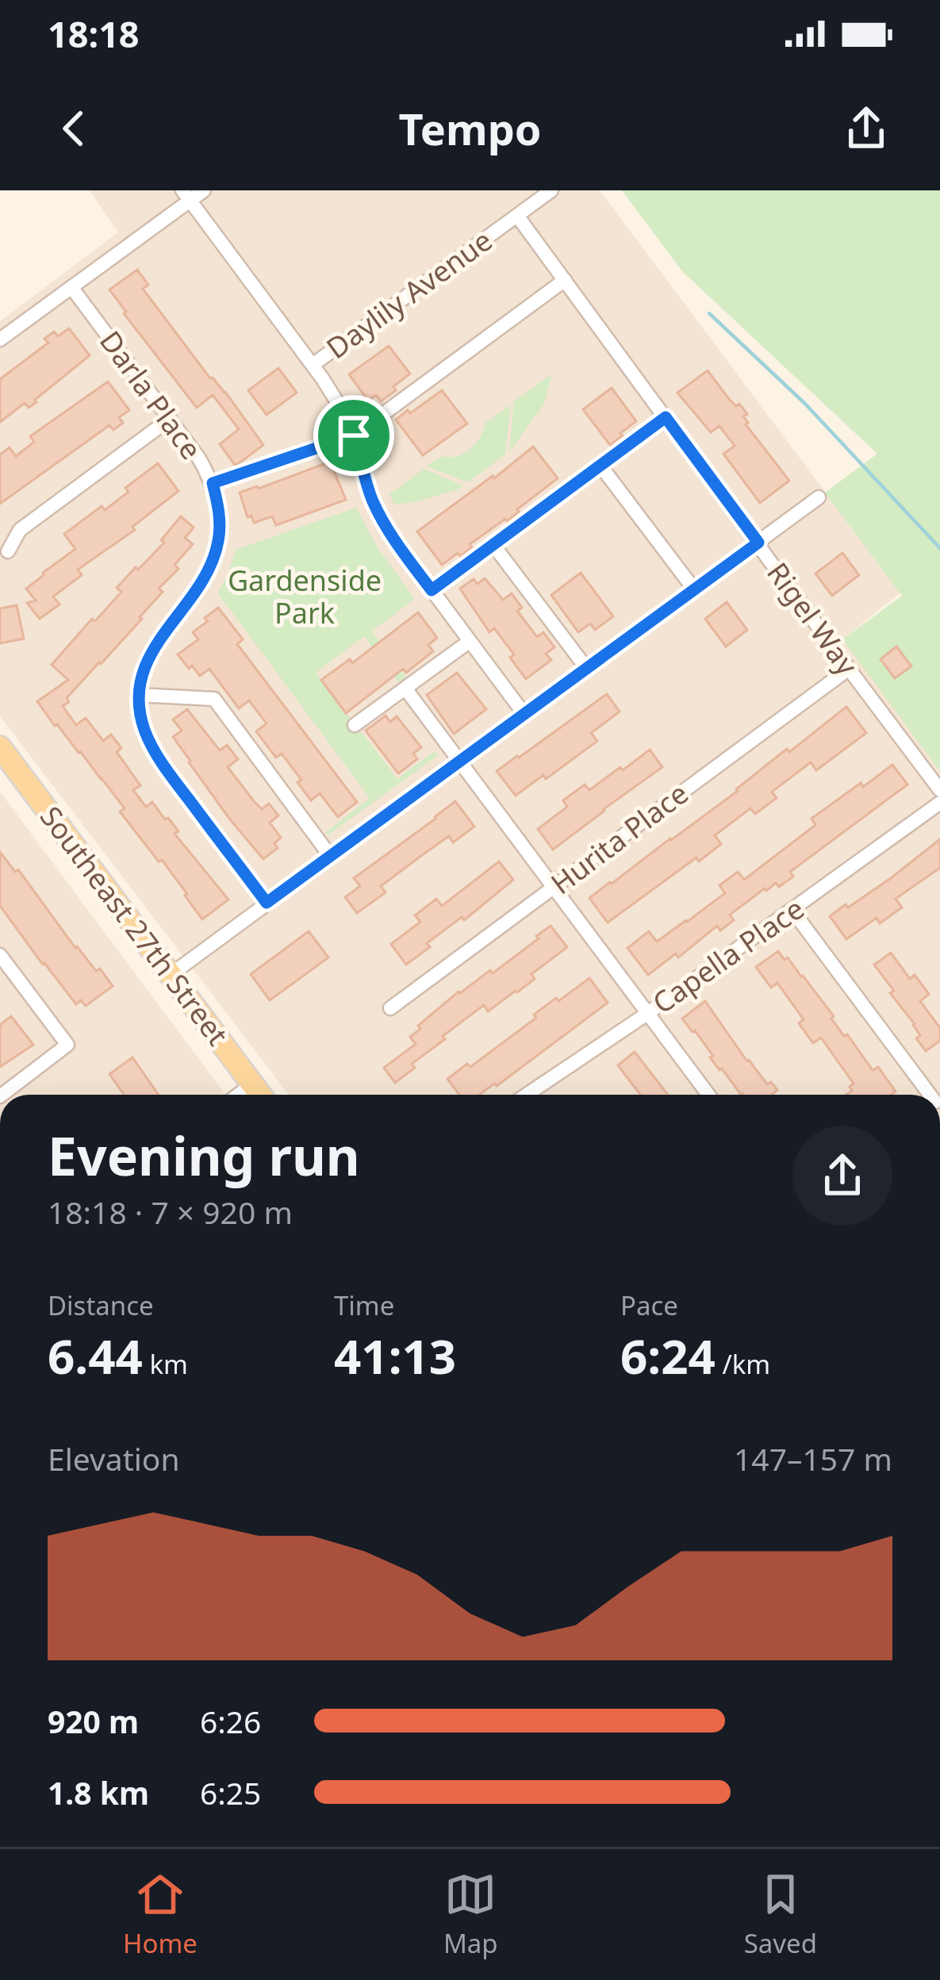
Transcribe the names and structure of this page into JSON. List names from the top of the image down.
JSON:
{
  "streets": {
    "main road": ["Southeast 27th Street"],
    "street": [
      "Daylily Avenue",
      "Darla Place",
      "Rigel Way",
      "Hurita Place",
      "Capella Place"
    ]
  },
  "crossings": [
    ["Daylily Avenue", "Rigel Way"],
    ["Rigel Way", "Hurita Place"]
  ],
  "parks": ["Gardenside Park"],
  "page": {
    "status": "18:18",
    "header": "Tempo",
    "heading": ["Evening run", "18:18 · 7 × 920 m"],
    "stats": [
      ["Distance", "6.44 km"],
      ["Time", "41:13"],
      ["Pace", "6:24 /km"]
    ],
    "chart": ["Elevation", "147–157 m"],
    "list": [
      {
        "name": "920 m",
        "note": "6:26"
      },
      {
        "name": "1.8 km",
        "note": "6:25"
      }
    ],
    "tabs": ["Home", "Map", "Saved"]
  }
}
